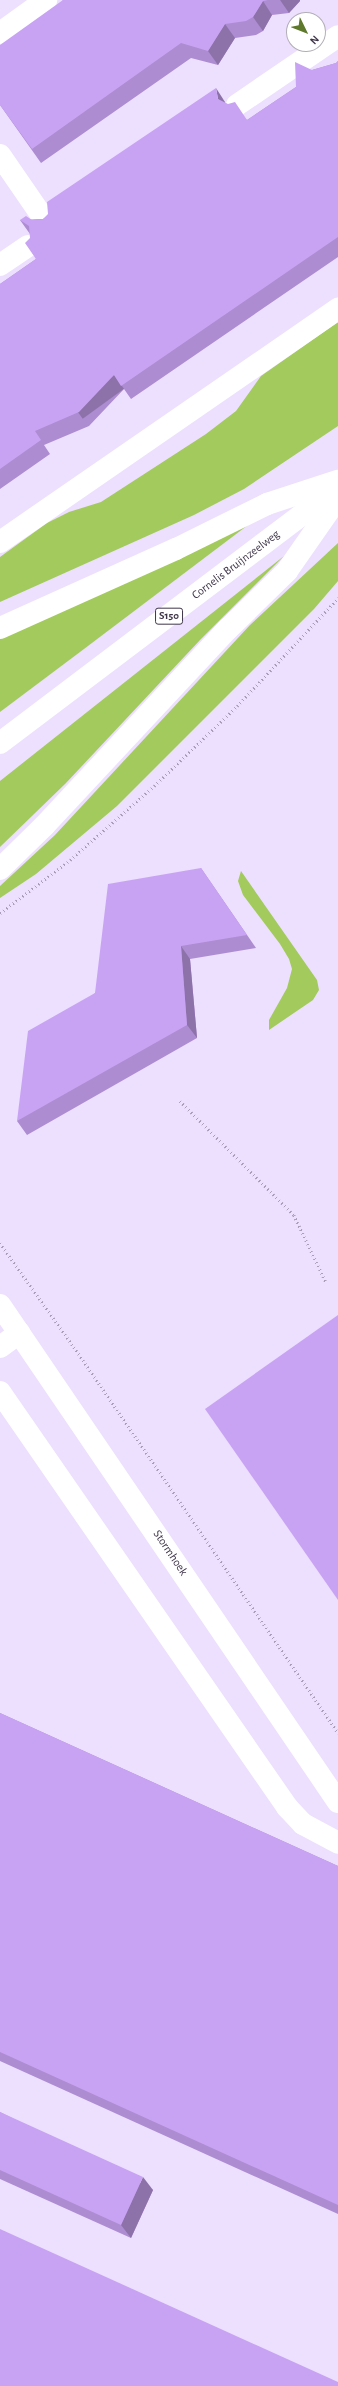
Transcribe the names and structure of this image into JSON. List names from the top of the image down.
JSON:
{
  "streets": {
    "main road": ["Cornelis Bruijnzeelweg", "S150", "Stormhoek"]
  },
  "north": "bottom right"
}
